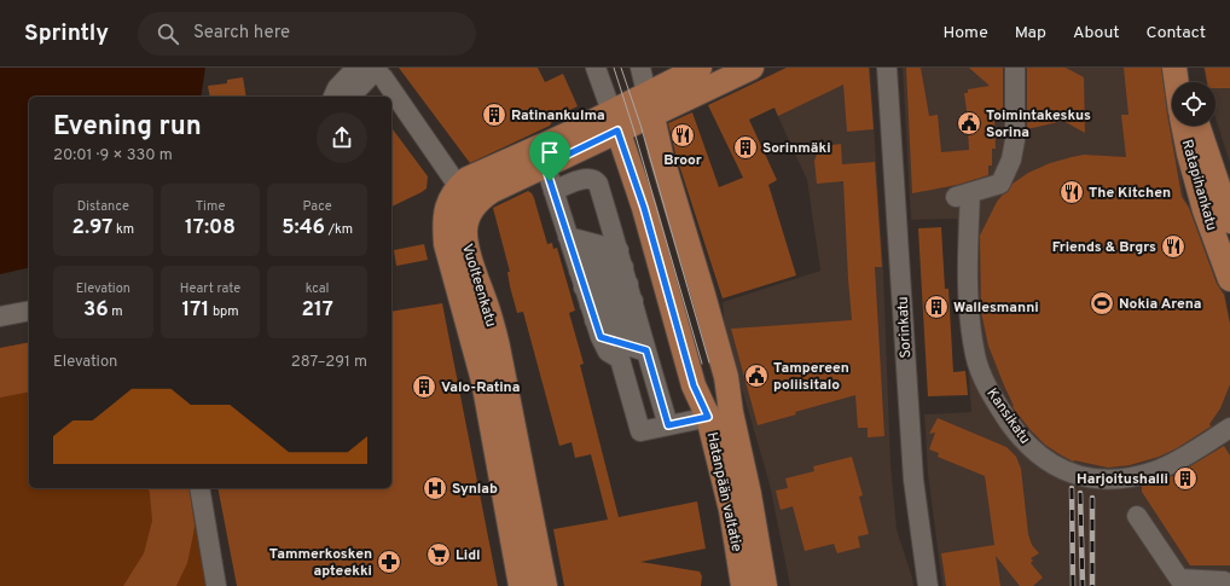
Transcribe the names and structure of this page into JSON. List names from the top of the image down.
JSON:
{
  "streets": {
    "main road": ["Ratapihankatu", "Vuolteenkatu", "Hatanpään valtatie"],
    "street": ["Sorinkatu", "Kansikatu"]
  },
  "crossings": [
    ["Vuolteenkatu", "Hatanpään valtatie"]
  ],
  "places": {
    "building": [
      "Ratinankulma",
      "Sorinmäki",
      "Wallesmanni",
      "Valo-Ratina",
      "Harjoitushalli"
    ],
    "public building": ["Toimintakeskus Sorina", "Tampereen poliisitalo"],
    "restaurant": ["Broor", "The Kitchen", "Friends & Brgrs"],
    "sports": ["Nokia Arena"],
    "hospital": ["Synlab"],
    "supermarket": ["Lidl"],
    "pharmacy": ["Tammerkosken apteekki"]
  },
  "page": {
    "header": "Sprintly",
    "search": "Search here",
    "nav": [
      "Home",
      "Map",
      "About",
      "Contact"
    ],
    "heading": ["Evening run", "20:01 · 9 × 330 m"],
    "stats": [
      ["Distance", "2.97 km"],
      ["Time", "17:08"],
      ["Pace", "5:46 /km"],
      ["Elevation", "36 m"],
      ["Heart rate", "171 bpm"],
      ["kcal", "217"]
    ],
    "chart": ["Elevation", "287–291 m"]
  }
}
